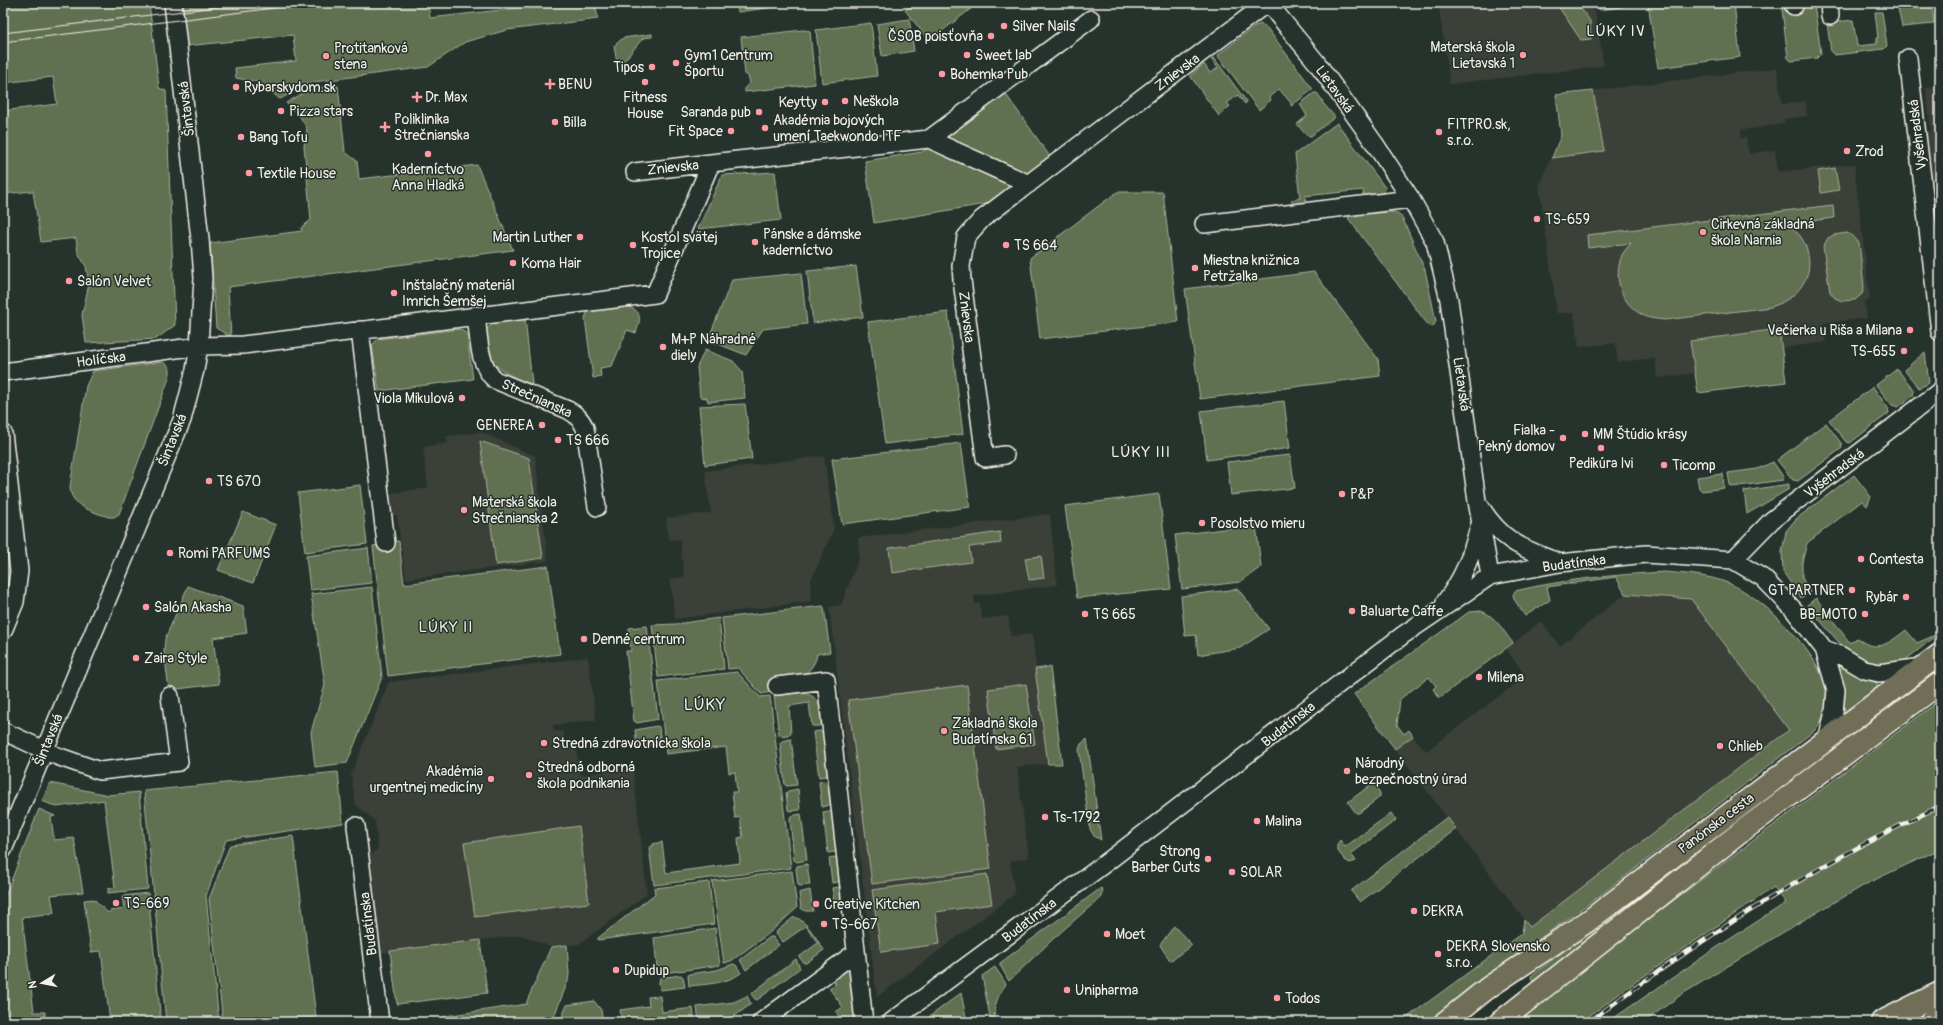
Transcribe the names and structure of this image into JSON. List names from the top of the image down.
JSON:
{
  "streets": {
    "main road": ["Panónska cesta"],
    "street": [
      "Znievska",
      "Lietavská",
      "Šintavská",
      "Vyšehradská",
      "Holíčska",
      "Strečnianska",
      "Budatínska"
    ]
  },
  "crossings": [
    ["Znievska", "Lietavská"],
    ["Znievska", "Strečnianska"],
    ["Lietavská", "Budatínska"],
    ["Šintavská", "Holíčska"],
    ["Vyšehradská", "Budatínska"]
  ],
  "districts": [
    "LÚKY IV",
    "LÚKY III",
    "LÚKY II",
    "LÚKY"
  ],
  "places": {
    "other": [
      "Silver Nails",
      "ČSOB poisťovňa",
      "Sweet lab",
      "Materská škola Lietavská 1",
      "Protitanková stena",
      "Gym1 Centrum Športu",
      "Tipos",
      "Bohemka Pub",
      "Fitness House",
      "Rybarskydom.sk",
      "Neškola",
      "Keytty",
      "Pizza stars",
      "Saranda pub",
      "Billa",
      "Akadémia bojových umení Taekwondo ITF",
      "Fit Space",
      "FITPRO.sk, s.r.o.",
      "Bang Tofu",
      "Zrod",
      "Kaderníctvo Anna Hladká",
      "Textile House",
      "TS-659",
      "Cirkevná základná škola Narnia",
      "Martin Luther",
      "Pánske a dámske kaderníctvo",
      "Kostol svätej Trojice",
      "TS 664",
      "Koma Hair",
      "Miestna knižnica Petržalka",
      "Salón Velvet",
      "Inštalačný materiál Imrich Šemšej",
      "Večierka u Riša a Milana",
      "M+P Náhradné diely",
      "TS-655",
      "Viola Mikulová",
      "GENEREA",
      "MM Štúdio krásy",
      "Fialka - Pekný domov",
      "TS 666",
      "Pedikúra Ivi",
      "Ticomp",
      "TS 670",
      "P&P",
      "Materská škola Strečnianska 2",
      "Posolstvo mieru",
      "Romi PARFUMS",
      "Contesta",
      "GT PARTNER",
      "Rybár",
      "Salón Akasha",
      "Baluarte Caffe",
      "TS 665",
      "BB-MOTO",
      "Denné centrum",
      "Zaira Style",
      "Milena",
      "Základná škola Budatínska 61",
      "Stredná zdravotnícka škola",
      "Chlieb",
      "Národný bezpečnostný úrad",
      "Stredná odborná škola podnikania",
      "Akadémia urgentnej medicíny",
      "Ts-1792",
      "Malina",
      "Strong Barber Cuts",
      "SOLAR",
      "TS-669",
      "Creative Kitchen",
      "DEKRA",
      "TS-667",
      "Moet",
      "DEKRA Slovensko s.r.o.",
      "Dupidup",
      "Unipharma",
      "Todos"
    ],
    "health": ["BENU", "Dr. Max", "Poliklinika Strečnianska"]
  },
  "north": "left"
}
